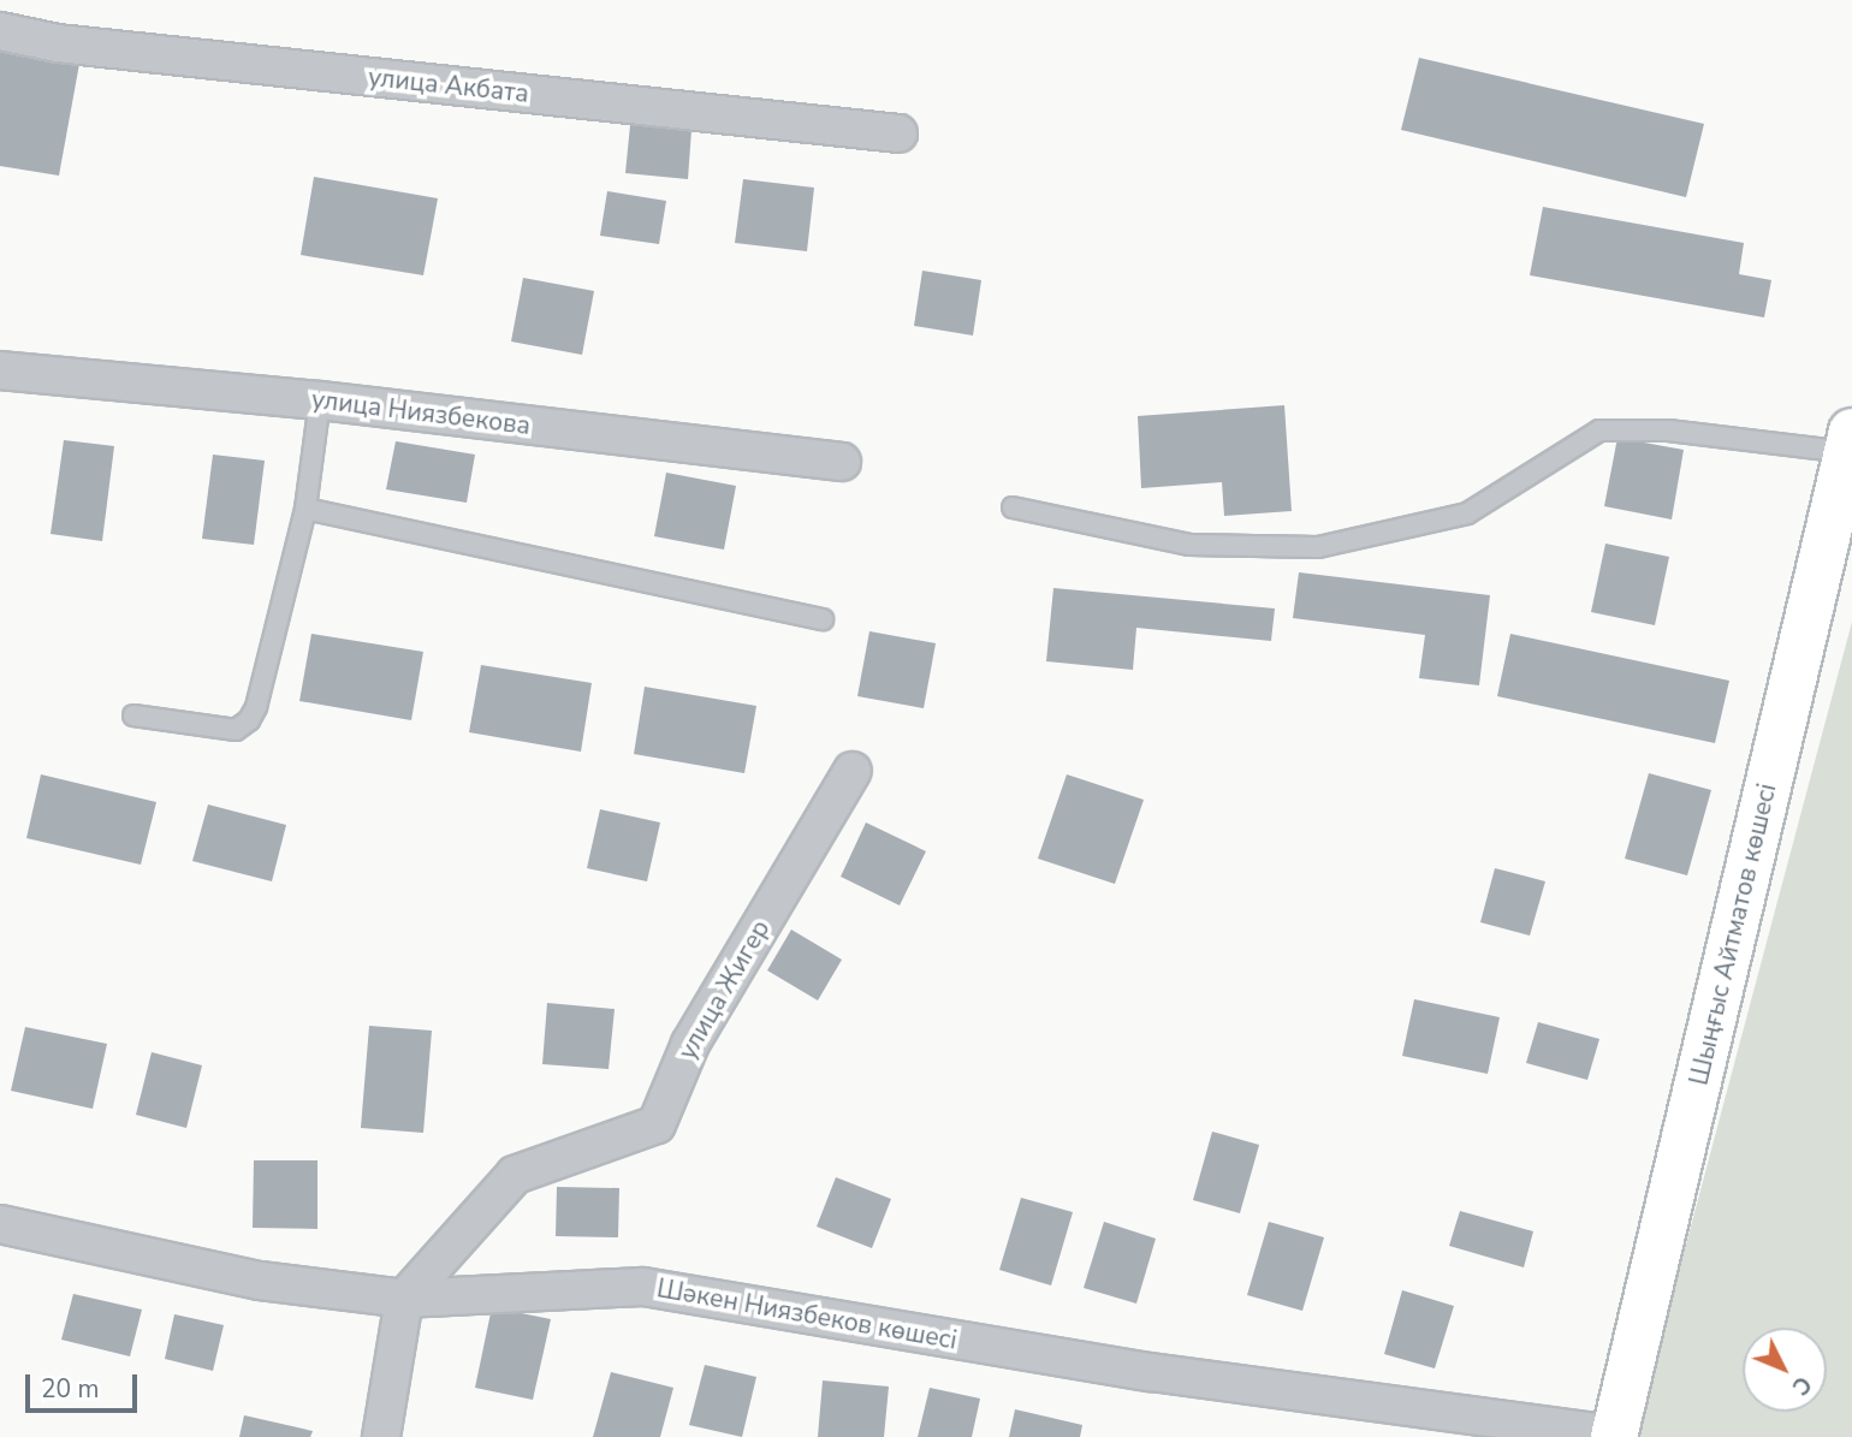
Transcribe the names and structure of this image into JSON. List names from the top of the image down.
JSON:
{
  "streets": {
    "main road": ["Шыңғыс Айтматов көшесі"],
    "street": [
      "улица Акбата",
      "улица Ниязбекова",
      "улица Жигер",
      "Шәкен Ниязбеков көшесі"
    ]
  },
  "crossings": [
    ["Шыңғыс Айтматов көшесі", "Шәкен Ниязбеков көшесі"],
    ["улица Жигер", "Шәкен Ниязбеков көшесі"]
  ],
  "scale_bar": "20 m",
  "north": "bottom right"
}
